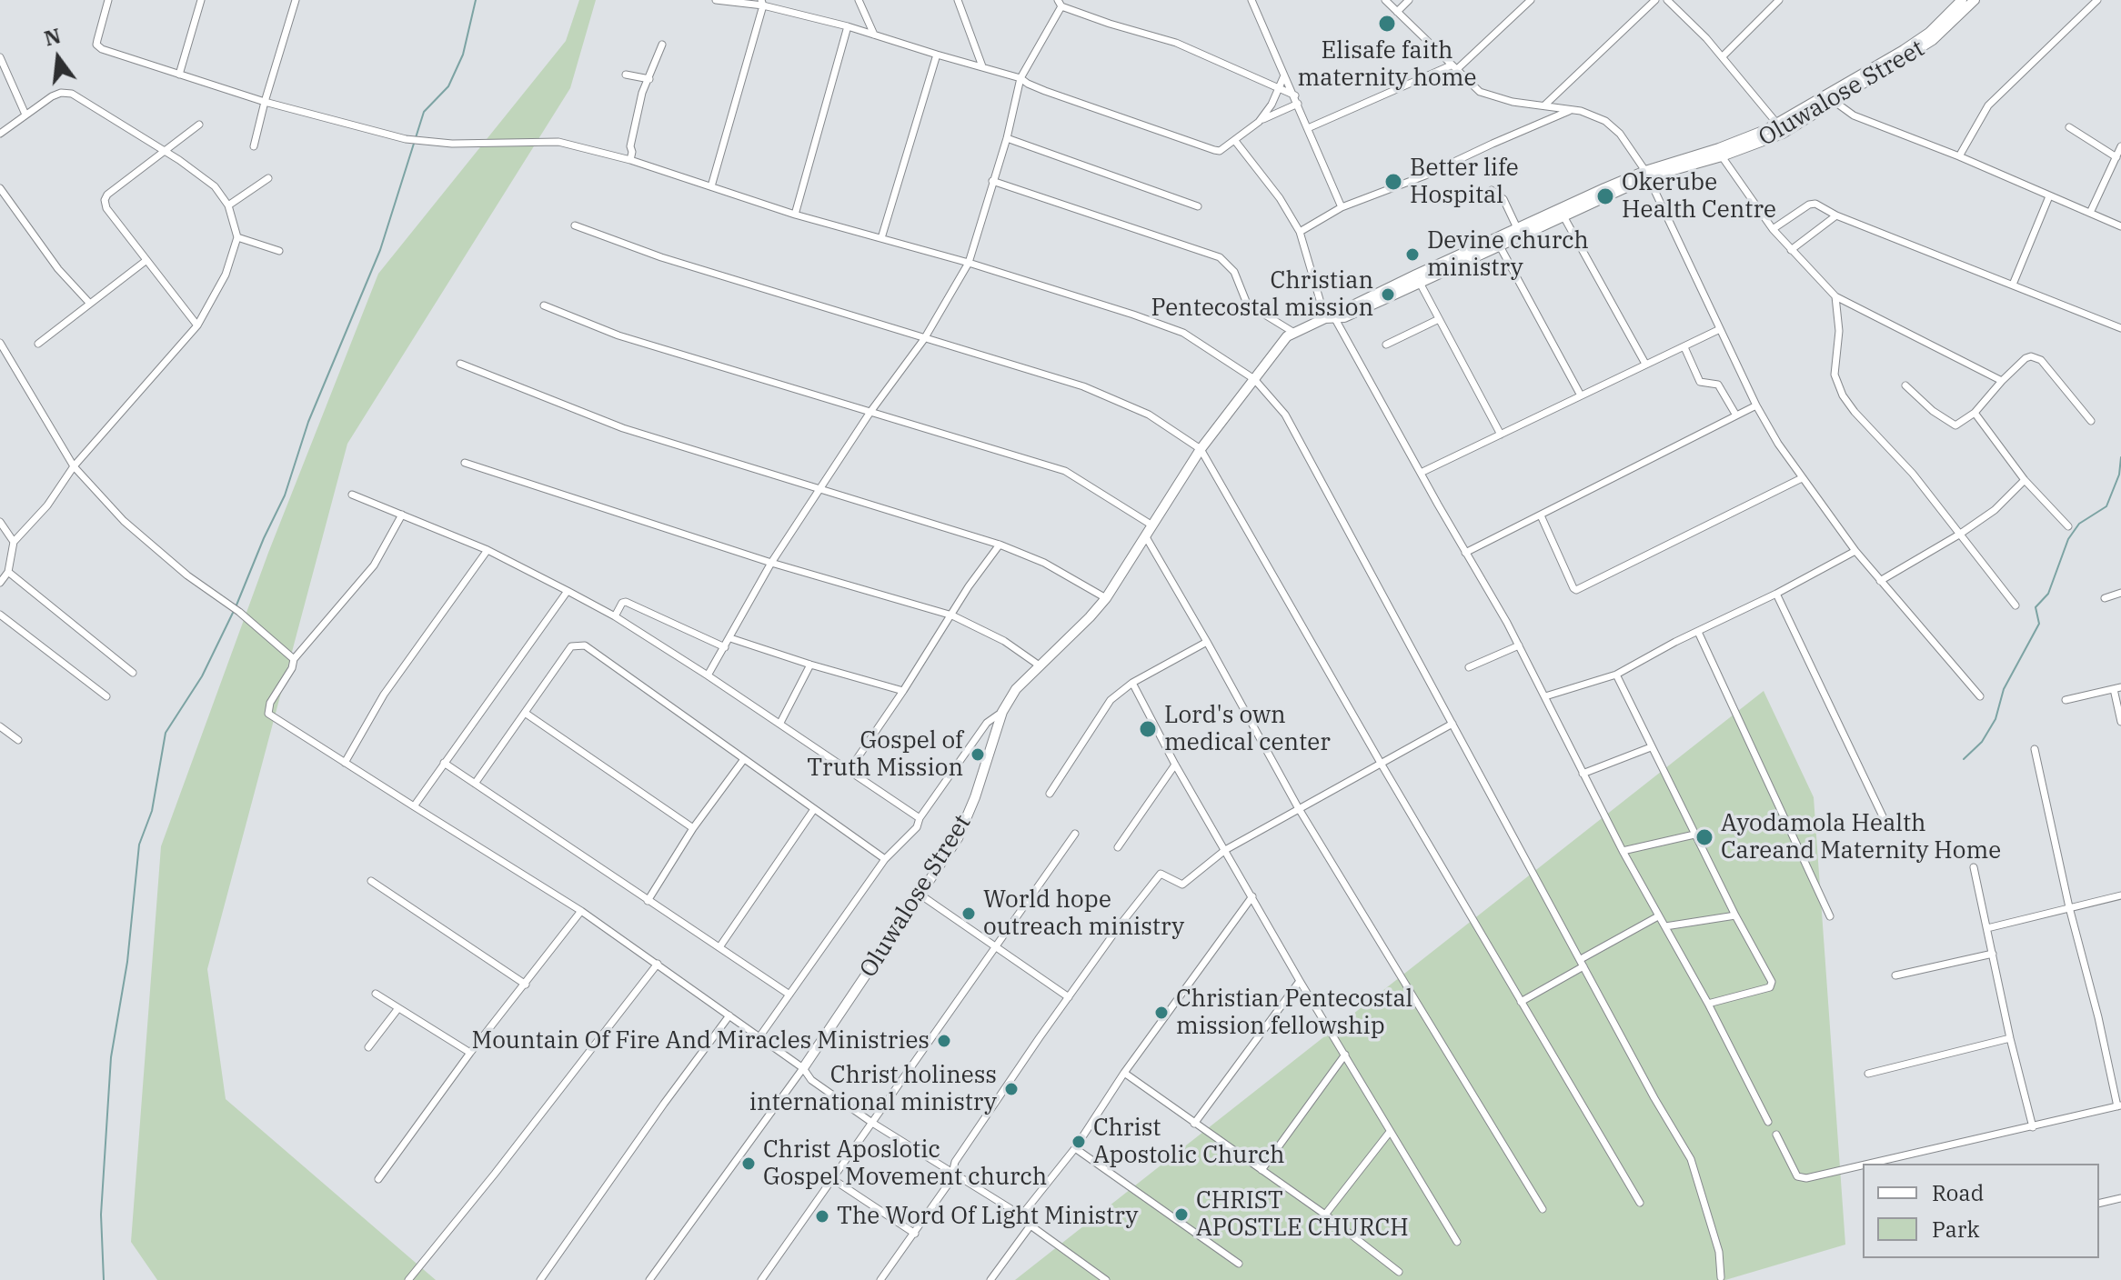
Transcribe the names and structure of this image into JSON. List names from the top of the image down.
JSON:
{
  "streets": {
    "street": ["Oluwalose Street"]
  },
  "places": [
    "Elisafe faith maternity home",
    "Better life Hospital",
    "Okerube Health Centre",
    "Devine church ministry",
    "Christian Pentecostal mission",
    "Lord's own medical center",
    "Gospel of Truth Mission",
    "Ayodamola Health Careand Maternity Home",
    "World hope outreach ministry",
    "Christian Pentecostal mission fellowship",
    "Mountain Of Fire And Miracles Ministries",
    "Christ holiness international ministry",
    "Christ Apostolic Church",
    "Christ Aposlotic Gospel Movement church",
    "CHRIST APOSTLE CHURCH",
    "The Word Of Light Ministry"
  ],
  "legend": ["Road", "Park"],
  "north": "top"
}
